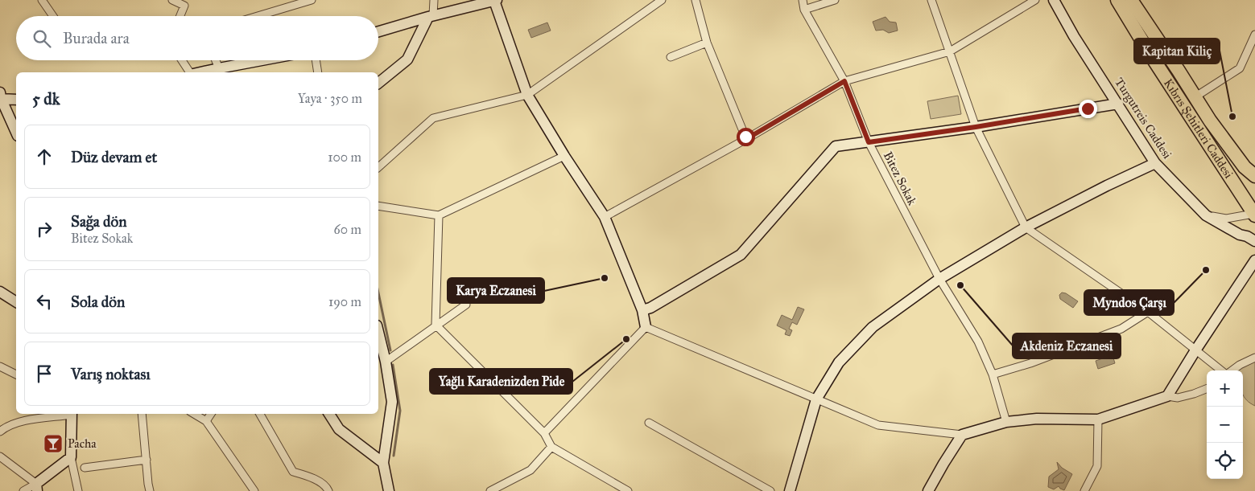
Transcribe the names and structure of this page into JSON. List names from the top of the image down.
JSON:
{
  "streets": {
    "highway": ["Kıbrıs Şehitleri Caddesi"],
    "street": ["Turgutreis Caddesi", "Bitez Sokak"]
  },
  "places": {
    "other": [
      "Kapitan Kiliç",
      "Myndos Çarşı",
      "Karya Eczanesi",
      "Akdeniz Eczanesi",
      "Yağlı Karadenizden Pide"
    ],
    "bar": ["Pacha"]
  },
  "page": {
    "search": "Burada ara",
    "heading": ["5 dk", "Yaya · 350 m"],
    "list": [
      ["Düz devam et", "100 m"],
      ["Sağa dön", "Bitez Sokak", "60 m"],
      ["Sola dön", "190 m"],
      "Varış noktası"
    ],
    "map_buttons": ["+", "−"]
  }
}
